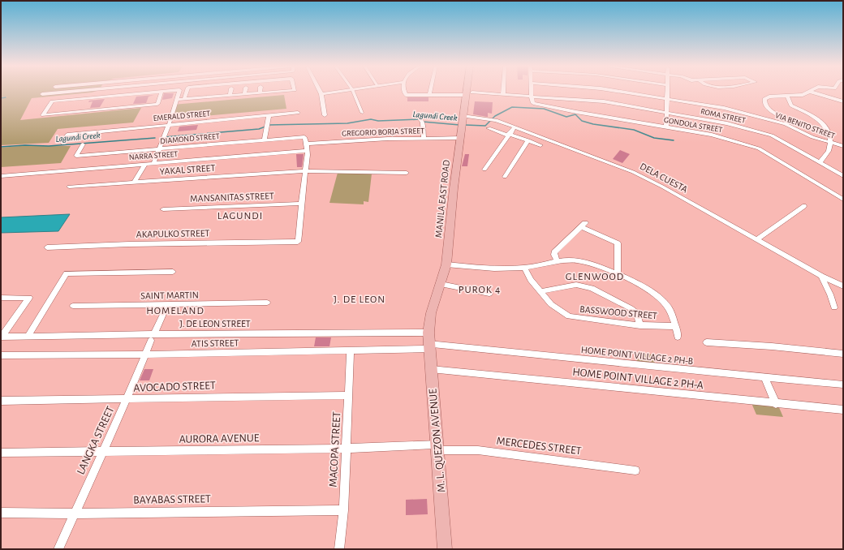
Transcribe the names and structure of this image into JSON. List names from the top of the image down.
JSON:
{
  "streets": {
    "main road": ["MANILA EAST ROAD", "M. L. QUEZON AVENUE"],
    "street": [
      "EMERALD STREET",
      "ROMA STREET",
      "GONDOLA STREET",
      "VIA BENITO STREET",
      "GREGORIO BORJA STREET",
      "DIAMOND STREET",
      "NARRA STREET",
      "YAKAL STREET",
      "DELA CUESTA",
      "MANSANITAS STREET",
      "AKAPULKO STREET",
      "SAINT MARTIN",
      "BASSWOOD STREET",
      "J. DE LEON STREET",
      "ATIS STREET",
      "HOME POINT VILLAGE 2 PH-B",
      "HOME POINT VILLAGE 2 PH-A",
      "AVOCADO STREET",
      "AURORA AVENUE",
      "LANGKA STREET",
      "MERCEDES STREET",
      "MACOPA STREET",
      "BAYABAS STREET"
    ]
  },
  "crossings": [
    ["ROMA STREET", "GONDOLA STREET"],
    ["ROMA STREET", "MANILA EAST ROAD"],
    ["GREGORIO BORJA STREET", "DIAMOND STREET"],
    ["GREGORIO BORJA STREET", "MANILA EAST ROAD"],
    ["DELA CUESTA", "MANILA EAST ROAD"],
    ["MANSANITAS STREET", "AKAPULKO STREET"],
    ["MANILA EAST ROAD", "J. DE LEON STREET"],
    ["MANILA EAST ROAD", "ATIS STREET"],
    ["MANILA EAST ROAD", "HOME POINT VILLAGE 2 PH-B"],
    ["MANILA EAST ROAD", "M. L. QUEZON AVENUE"],
    ["SAINT MARTIN", "LANGKA STREET"],
    ["J. DE LEON STREET", "ATIS STREET"],
    ["J. DE LEON STREET", "HOME POINT VILLAGE 2 PH-B"],
    ["J. DE LEON STREET", "LANGKA STREET"],
    ["J. DE LEON STREET", "M. L. QUEZON AVENUE"],
    ["ATIS STREET", "HOME POINT VILLAGE 2 PH-B"],
    ["ATIS STREET", "LANGKA STREET"],
    ["ATIS STREET", "M. L. QUEZON AVENUE"],
    ["ATIS STREET", "MACOPA STREET"],
    ["HOME POINT VILLAGE 2 PH-B", "M. L. QUEZON AVENUE"],
    ["HOME POINT VILLAGE 2 PH-A", "M. L. QUEZON AVENUE"],
    ["AVOCADO STREET", "LANGKA STREET"],
    ["AVOCADO STREET", "MACOPA STREET"],
    ["AURORA AVENUE", "LANGKA STREET"],
    ["AURORA AVENUE", "M. L. QUEZON AVENUE"],
    ["AURORA AVENUE", "MERCEDES STREET"],
    ["AURORA AVENUE", "MACOPA STREET"],
    ["LANGKA STREET", "BAYABAS STREET"],
    ["M. L. QUEZON AVENUE", "MERCEDES STREET"],
    ["MACOPA STREET", "BAYABAS STREET"]
  ],
  "districts": [
    "LAGUNDI",
    "GLENWOOD",
    "PUROK 4",
    "J. DE LEON",
    "HOMELAND"
  ],
  "water": ["Lagundi Creek"]
}
